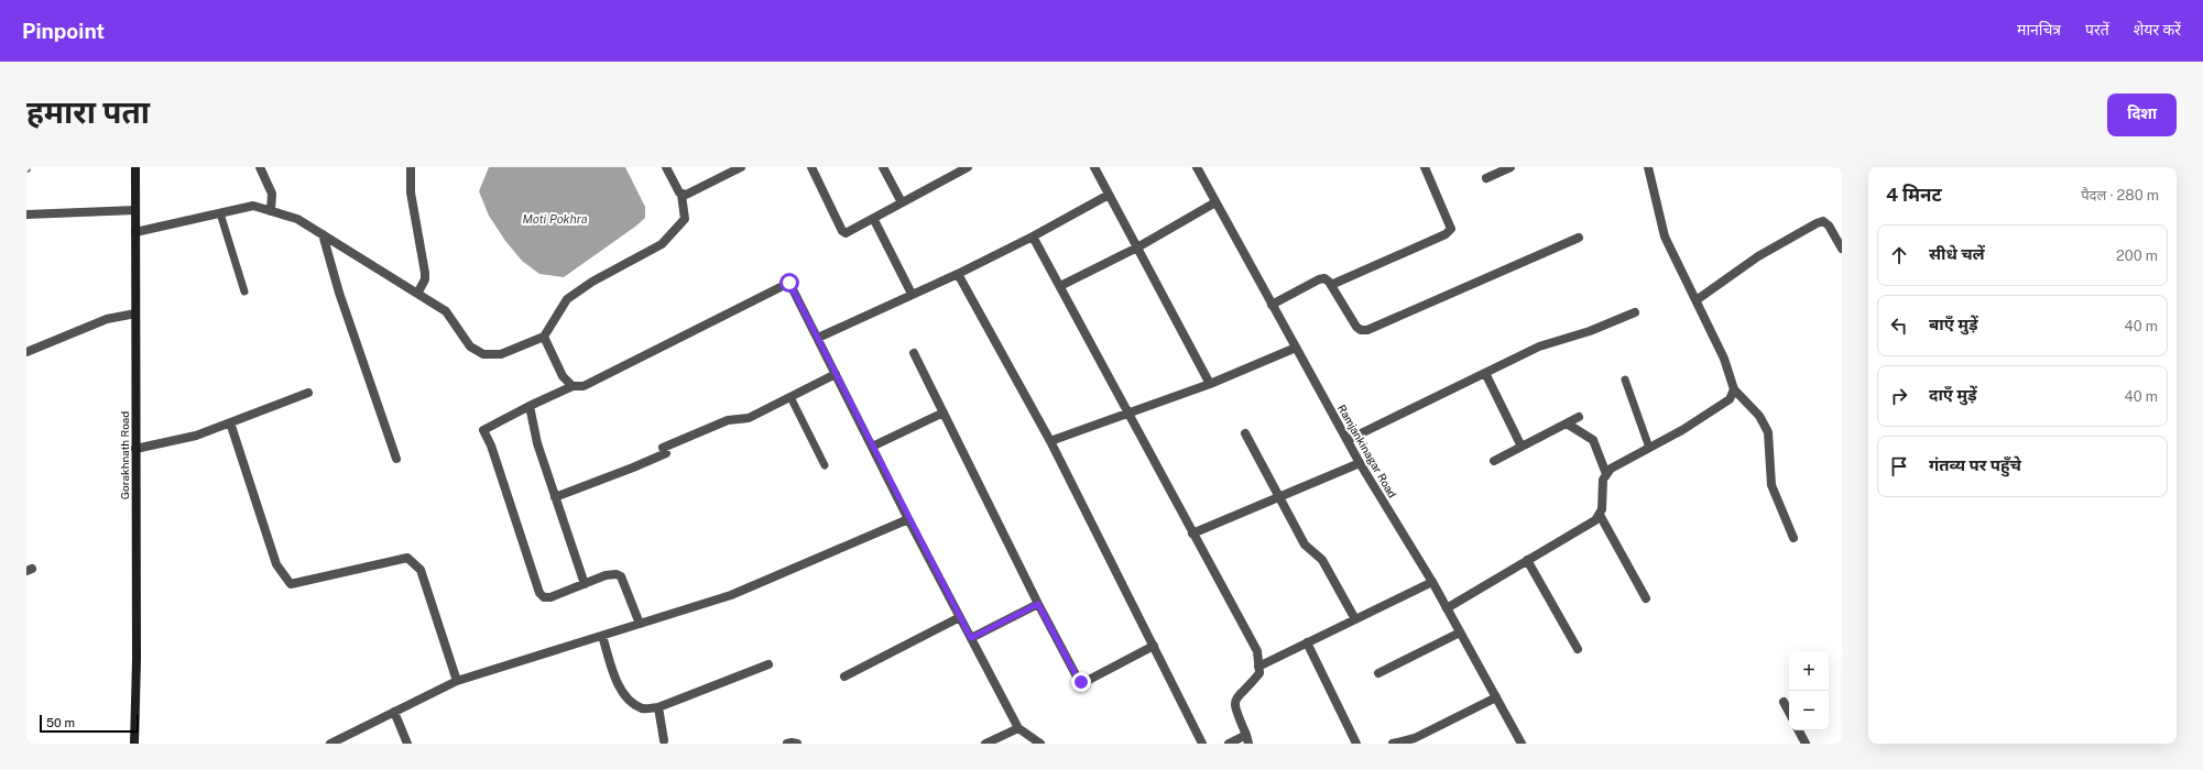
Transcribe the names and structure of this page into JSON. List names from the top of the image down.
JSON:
{
  "streets": {
    "main road": ["Gorakhnath Road"],
    "street": ["Ramjankinagar Road"]
  },
  "water": ["Moti Pokhra"],
  "scale_bar": "50 m",
  "page": {
    "header": "Pinpoint",
    "nav": ["मानचित्र", "परतें", "शेयर करें"],
    "title": "हमारा पता",
    "buttons": "दिशा",
    "heading": ["4 मिनट", "पैदल · 280 m"],
    "list": [
      ["सीधे चलें", "200 m"],
      ["बाएँ मुड़ें", "40 m"],
      ["दाएँ मुड़ें", "40 m"],
      "गंतव्य पर पहुँचे"
    ],
    "map_buttons": ["+", "−"],
    "scale": "50 m"
  }
}
